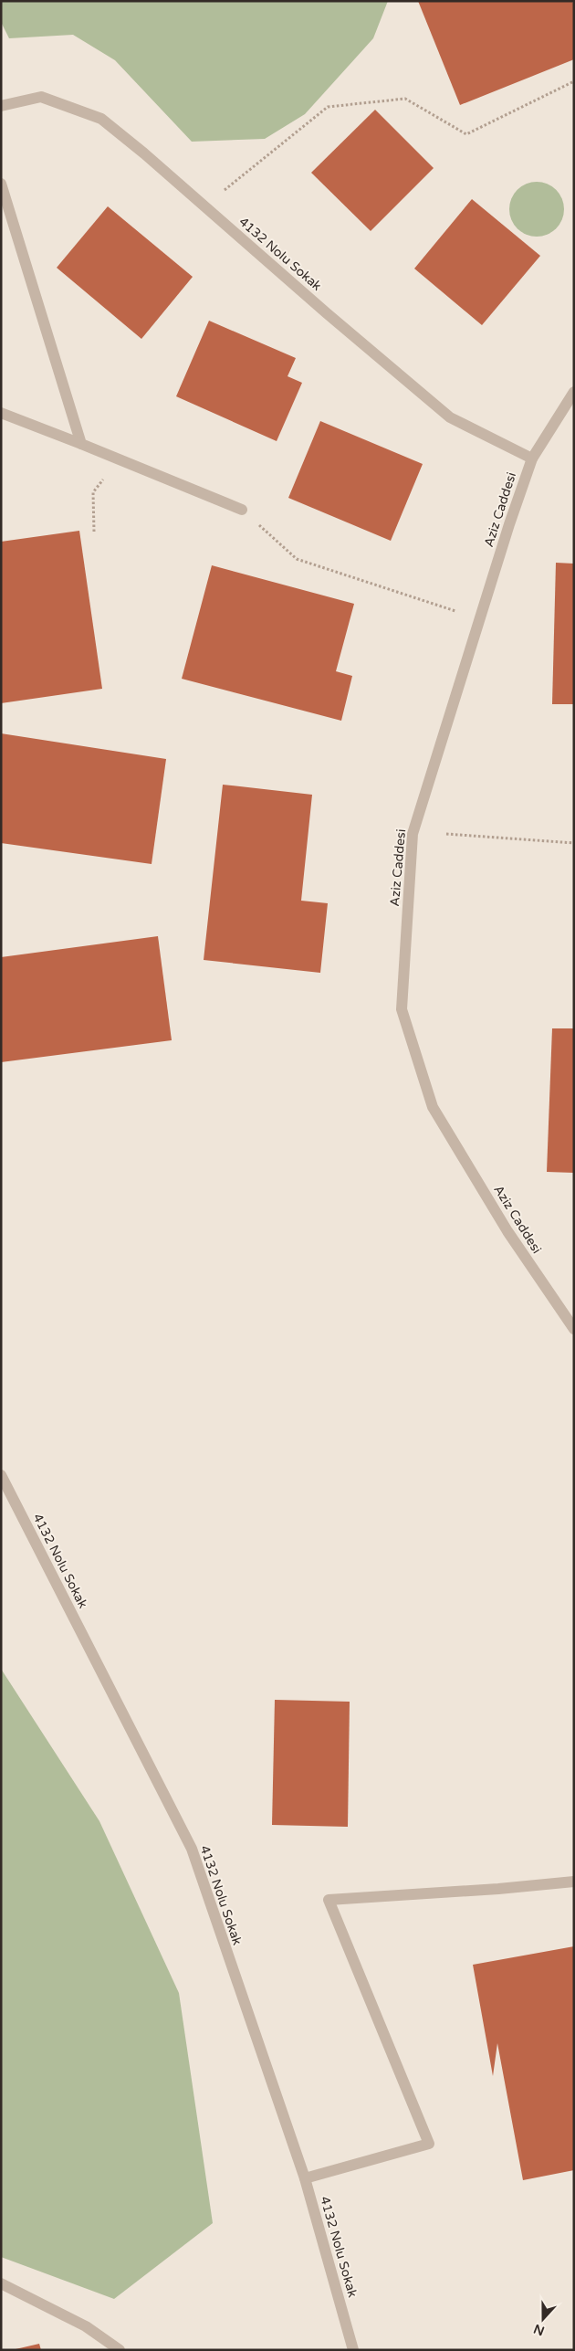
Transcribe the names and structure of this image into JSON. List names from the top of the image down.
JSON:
{
  "streets": {
    "street": ["4132 Nolu Sokak", "Aziz Caddesi"]
  },
  "crossings": [
    ["4132 Nolu Sokak", "Aziz Caddesi"]
  ],
  "north": "bottom"
}
